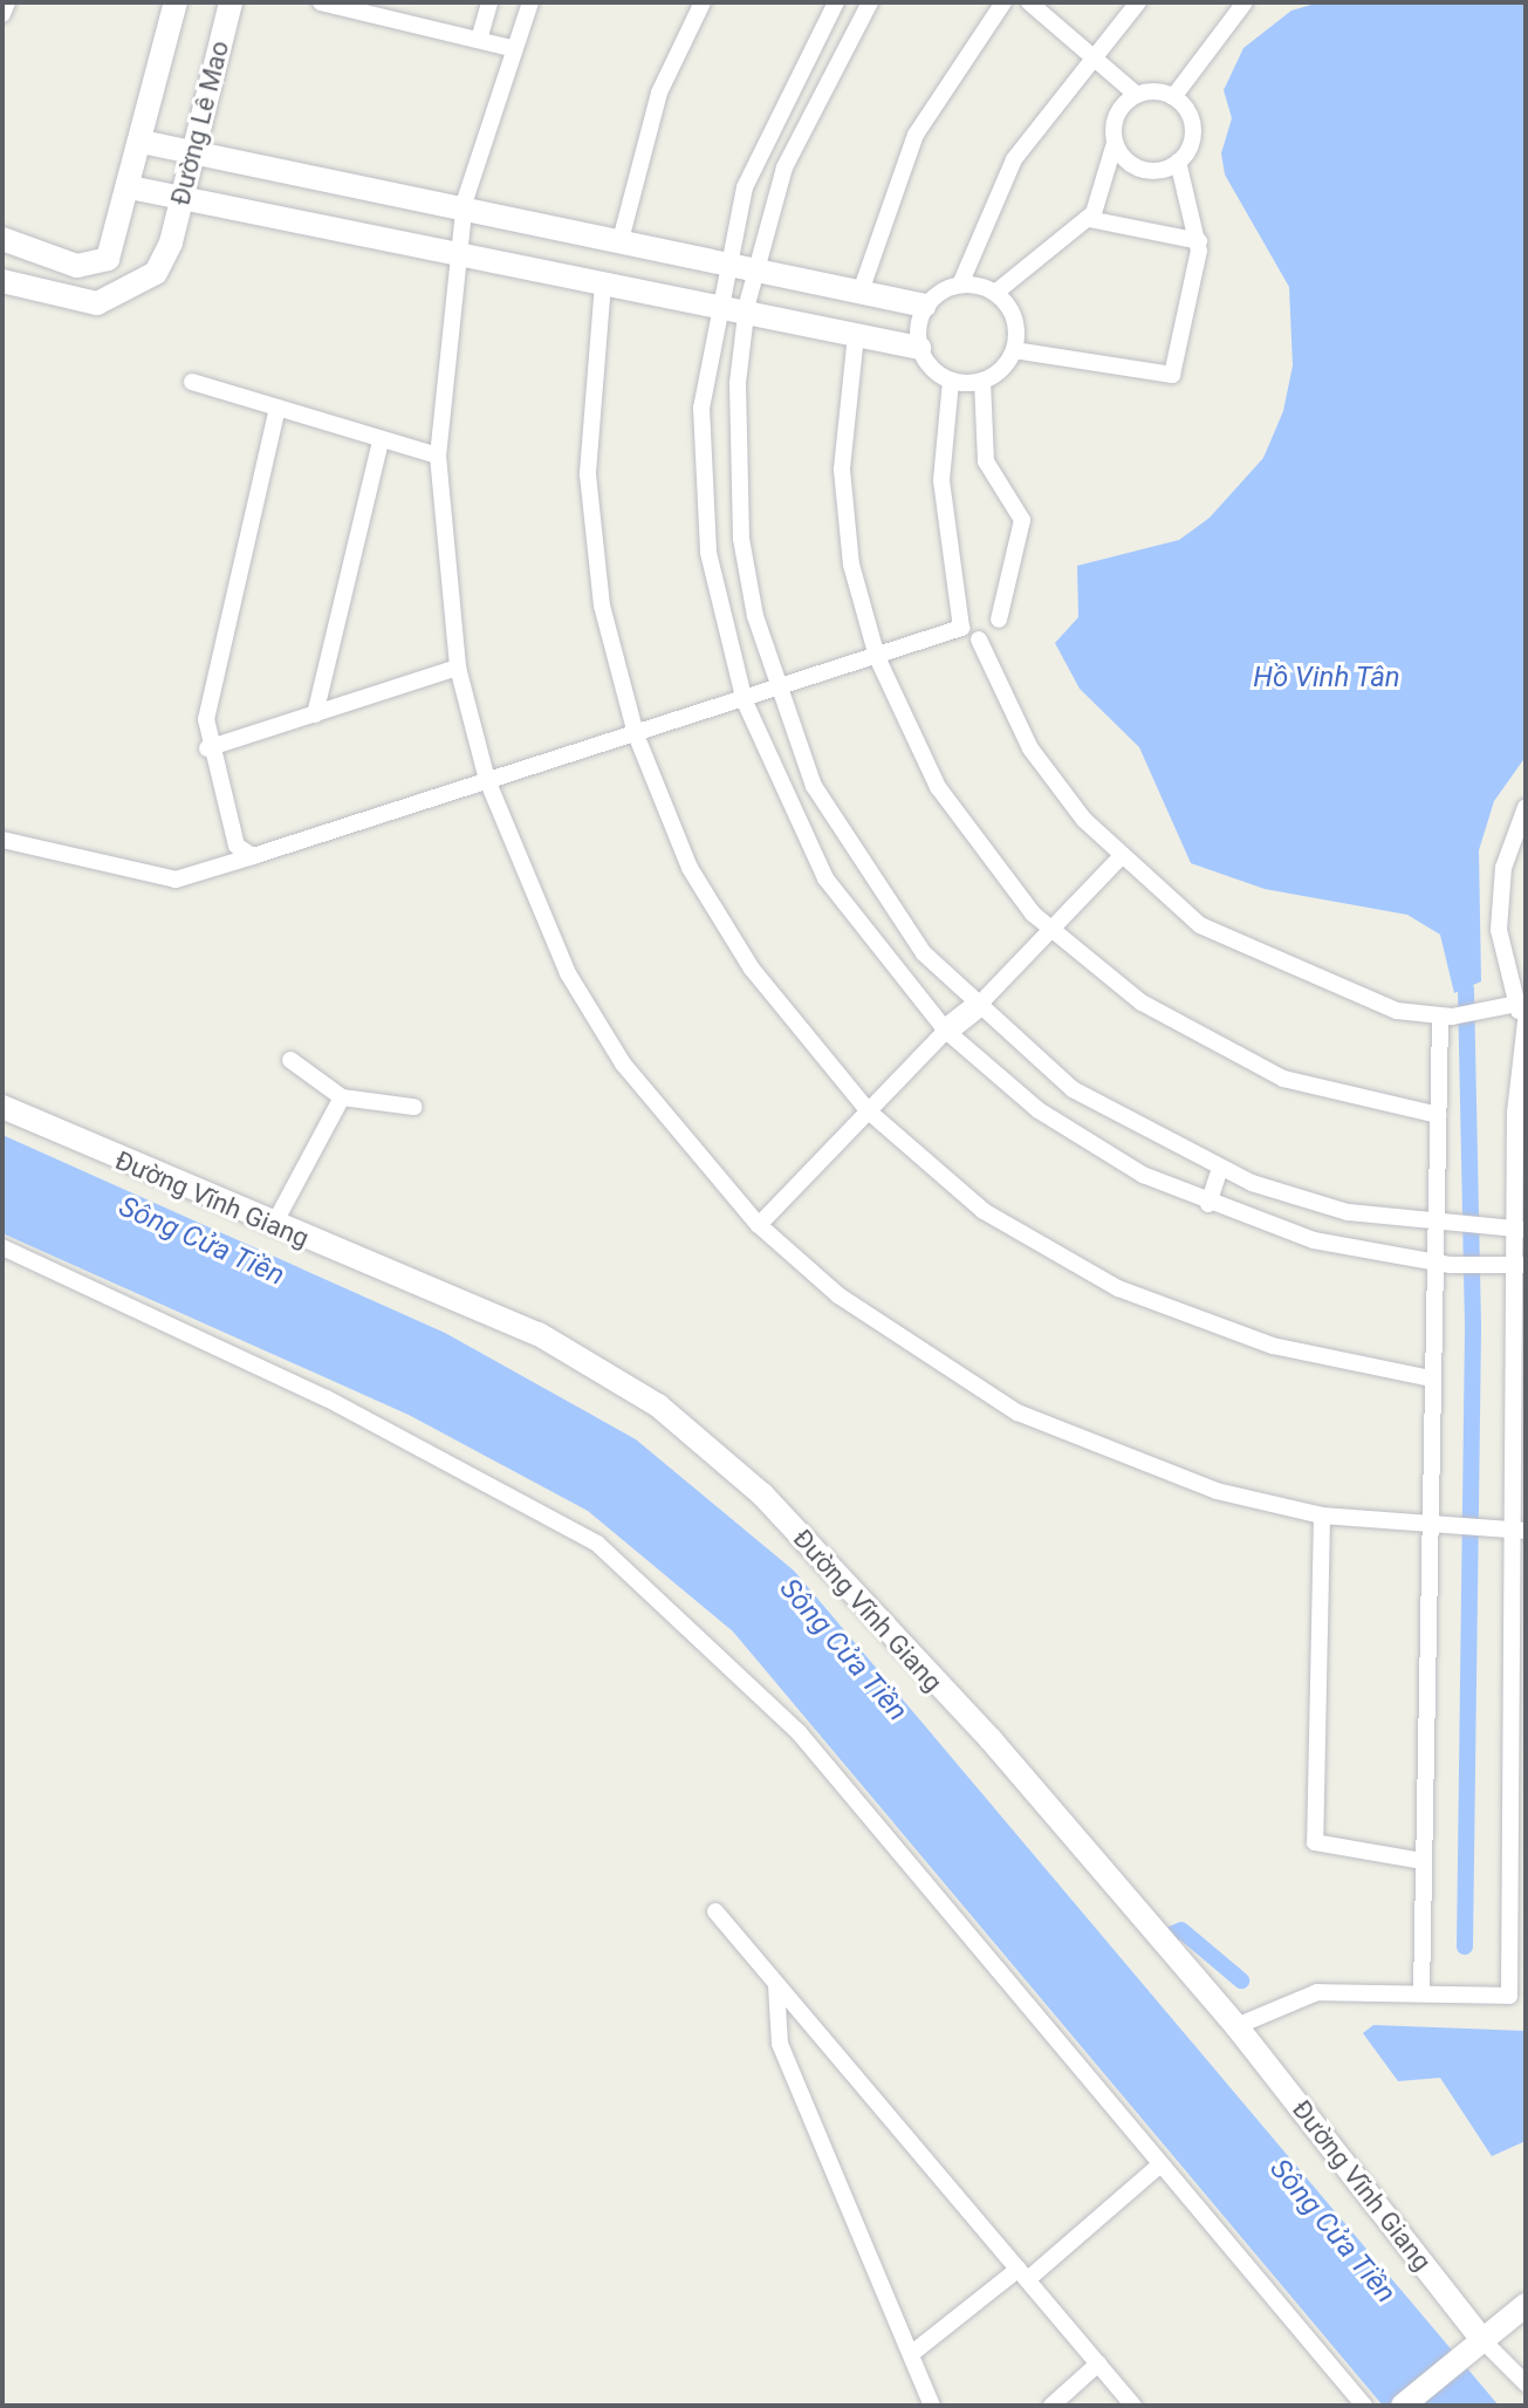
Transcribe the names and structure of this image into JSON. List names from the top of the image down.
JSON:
{
  "streets": {
    "street": ["Đường Lê Mao", "Đường Vĩnh Giang"]
  },
  "water": ["Hồ Vinh Tân", "Sông Cửa Tiền"]
}
